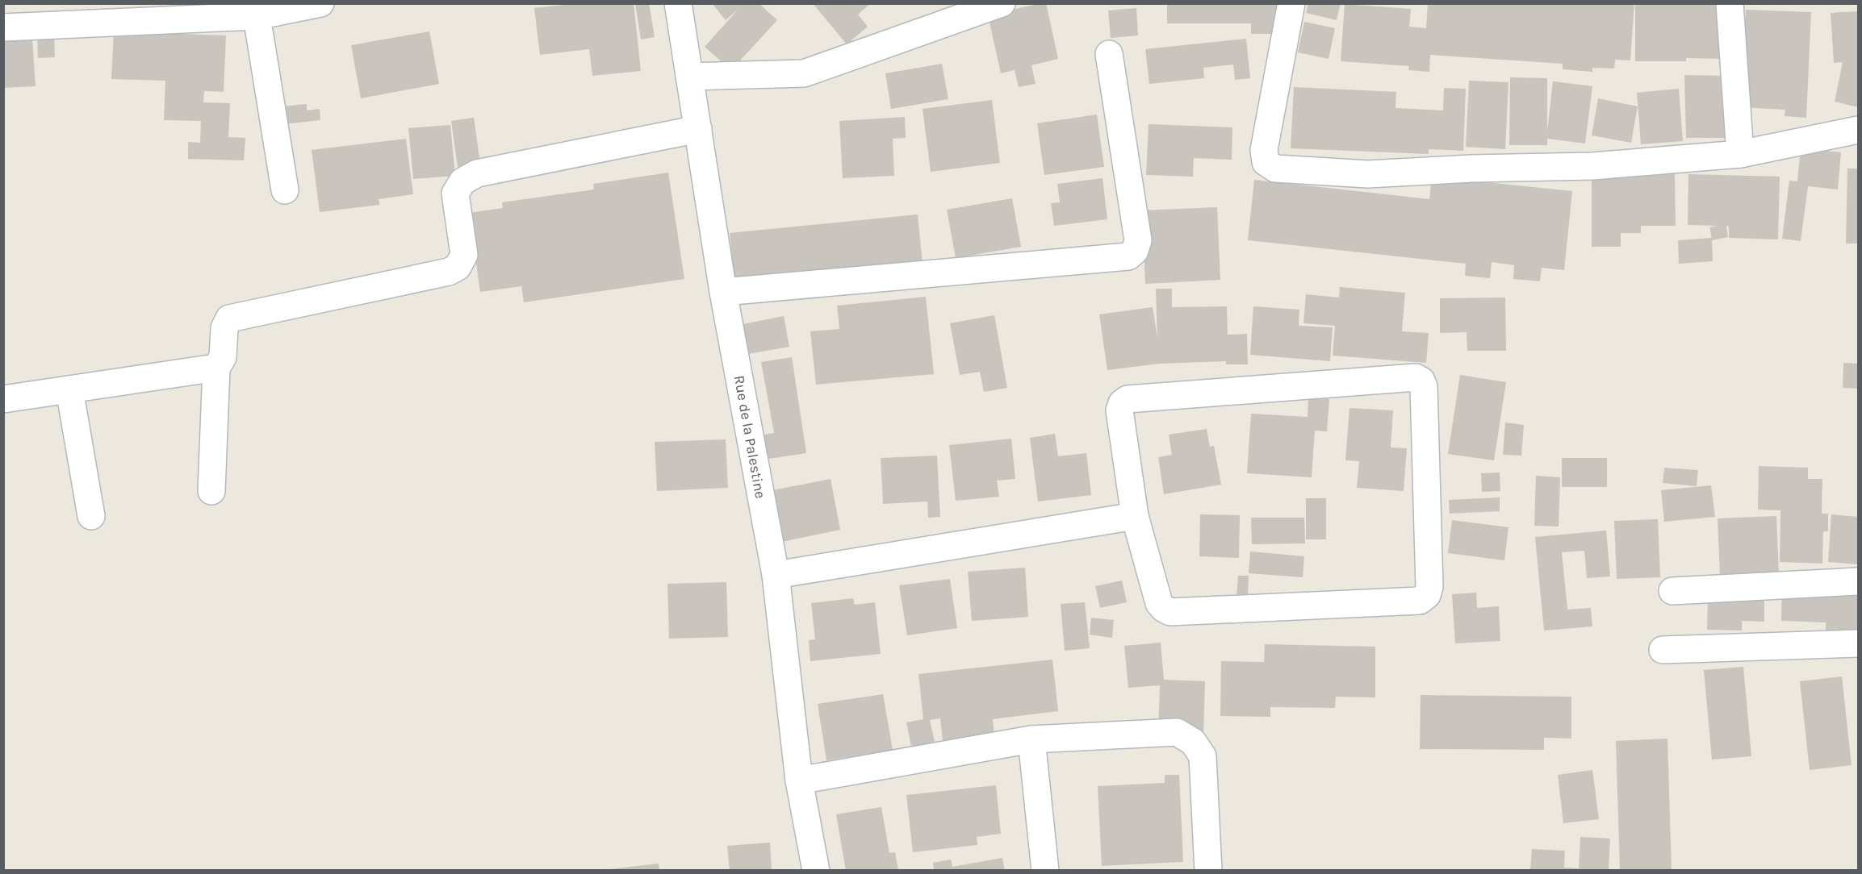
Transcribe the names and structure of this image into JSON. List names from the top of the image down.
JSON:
{
  "streets": {
    "street": ["Rue de la Palestine"]
  }
}
